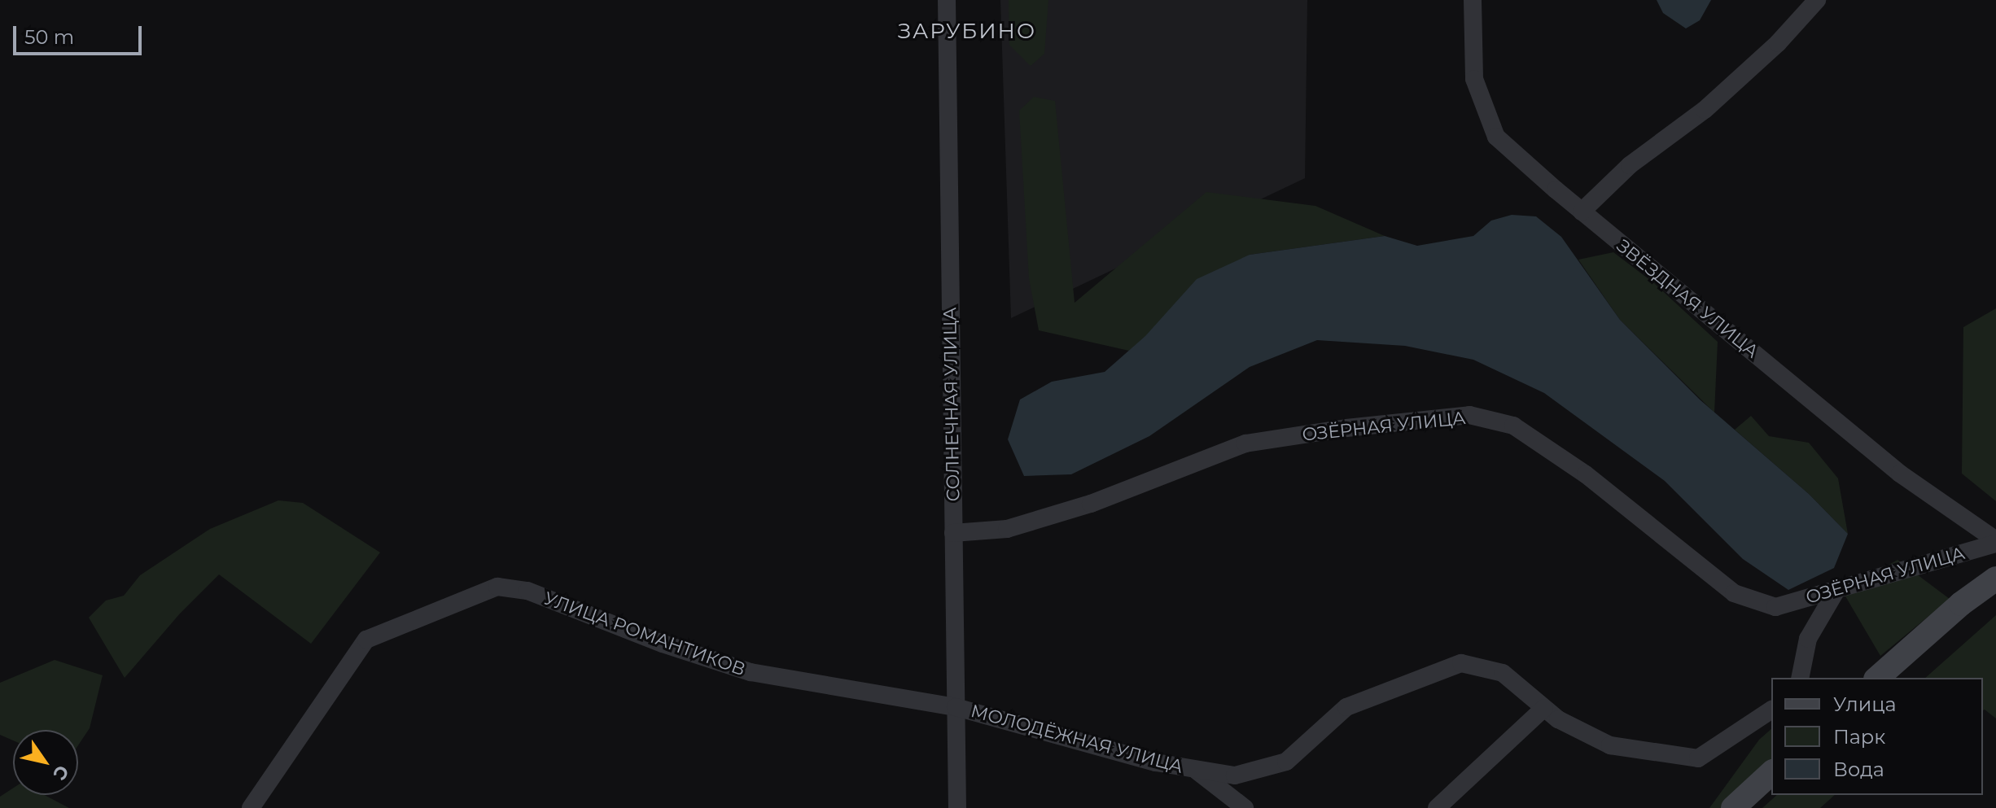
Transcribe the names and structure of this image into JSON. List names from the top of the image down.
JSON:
{
  "streets": {
    "street": [
      "ЗВЁЗДНАЯ УЛИЦА",
      "СОЛНЕЧНАЯ УЛИЦА",
      "ОЗЁРНАЯ УЛИЦА",
      "УЛИЦА РОМАНТИКОВ",
      "МОЛОДЁЖНАЯ УЛИЦА"
    ]
  },
  "crossings": [
    ["ЗВЁЗДНАЯ УЛИЦА", "ОЗЁРНАЯ УЛИЦА"],
    ["СОЛНЕЧНАЯ УЛИЦА", "ОЗЁРНАЯ УЛИЦА"],
    ["СОЛНЕЧНАЯ УЛИЦА", "УЛИЦА РОМАНТИКОВ"],
    ["СОЛНЕЧНАЯ УЛИЦА", "МОЛОДЁЖНАЯ УЛИЦА"],
    ["УЛИЦА РОМАНТИКОВ", "МОЛОДЁЖНАЯ УЛИЦА"]
  ],
  "districts": ["ЗАРУБИНО"],
  "legend": ["Улица", "Парк", "Вода"],
  "scale_bar": "50 m",
  "north": "bottom right"
}
